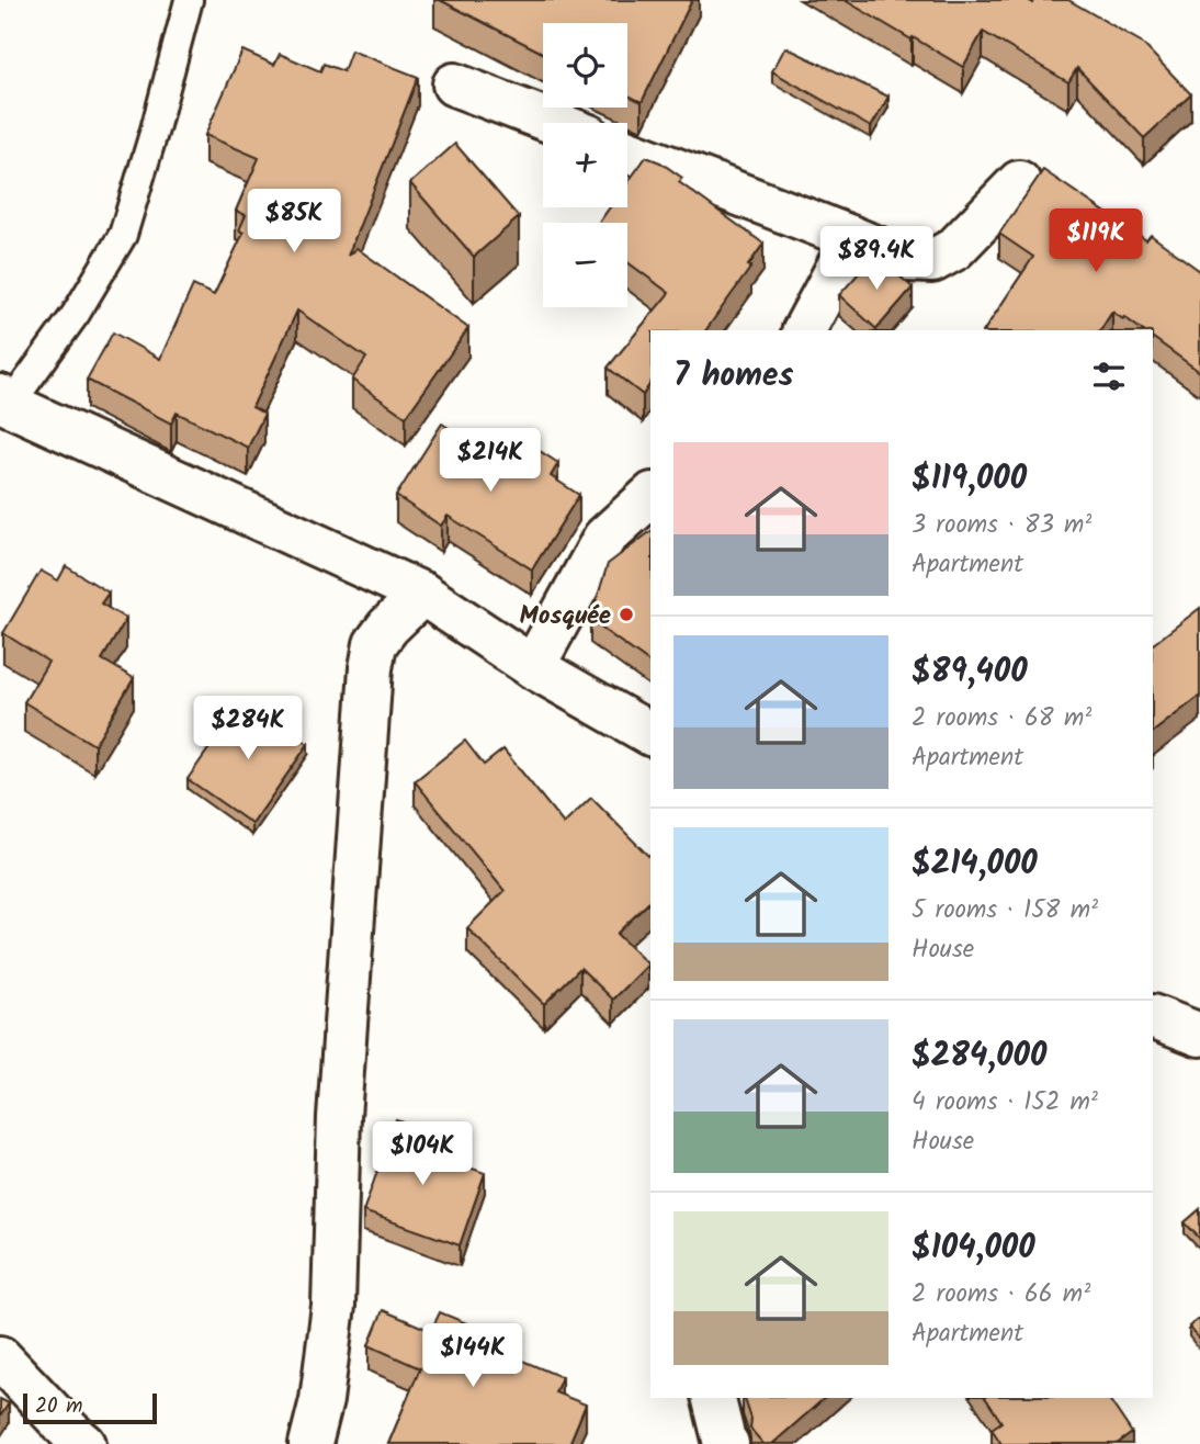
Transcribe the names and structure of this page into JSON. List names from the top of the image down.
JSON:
{
  "places": ["Mosquée"],
  "scale_bar": "20 m",
  "page": {
    "map_buttons": ["+", "−"],
    "price": [
      "$85K",
      "$119K",
      "$89.4K",
      "$214K",
      "$284K",
      "$104K",
      "$144K"
    ],
    "heading": "7 homes",
    "list": [
      {
        "name": "$119,000",
        "note": "3 rooms · 83 m² · Apartment"
      },
      {
        "name": "$89,400",
        "note": "2 rooms · 68 m² · Apartment"
      },
      {
        "name": "$214,000",
        "note": "5 rooms · 158 m² · House"
      },
      {
        "name": "$284,000",
        "note": "4 rooms · 152 m² · House"
      },
      {
        "name": "$104,000",
        "note": "2 rooms · 66 m² · Apartment"
      }
    ],
    "scale": "20 m"
  }
}
